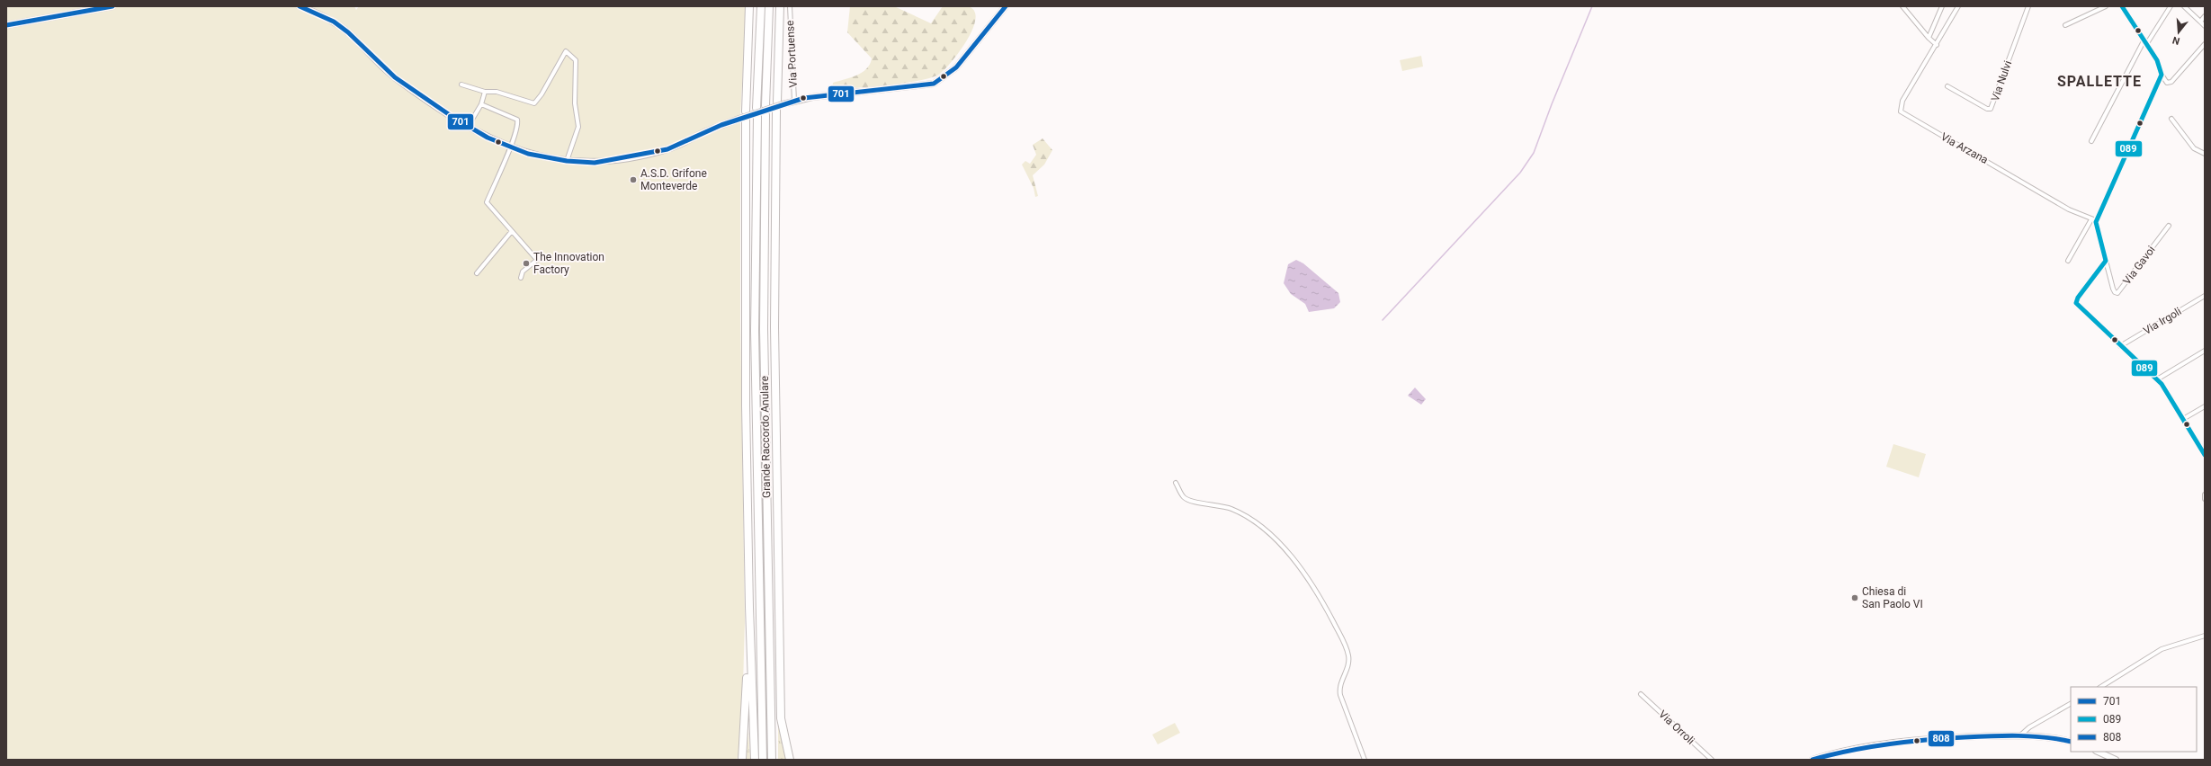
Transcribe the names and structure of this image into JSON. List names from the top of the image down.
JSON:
{
  "streets": {
    "highway": ["Grande Raccordo Anulare"],
    "main road": ["Via Portuense"],
    "street": [
      "Via Nulvi",
      "Via Arzana",
      "Via Gavoi",
      "Via Irgoli",
      "Via Orroli"
    ]
  },
  "crossings": [
    ["Via Portuense", "Grande Raccordo Anulare"]
  ],
  "districts": ["SPALLETTE"],
  "places": ["A.S.D. Grifone Monteverde", "The Innovation Factory", "Chiesa di San Paolo VI"],
  "lines": ["transit line 701", "transit line 089", "transit line 808"],
  "legend": ["701", "089", "808"],
  "north": "bottom"
}
